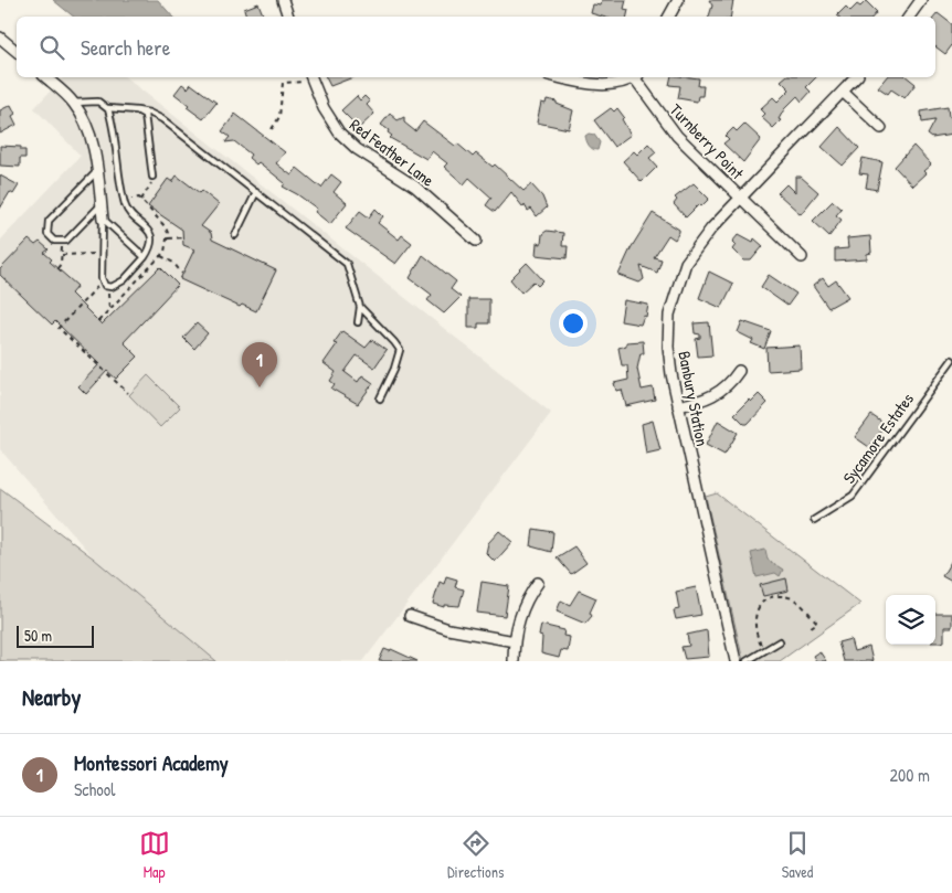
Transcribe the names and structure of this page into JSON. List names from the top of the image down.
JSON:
{
  "streets": {
    "street": ["Turnberry Point", "Red Feather Lane", "Banbury Station"],
    "lane": ["Sycamore Estates"]
  },
  "crossings": [
    ["Turnberry Point", "Banbury Station"]
  ],
  "scale_bar": "50 m",
  "page": {
    "search": "Search here",
    "pins": "1",
    "scale": "50 m",
    "heading": "Nearby",
    "list": [
      {
        "mark": "1",
        "name": "Montessori Academy",
        "note": "School",
        "value": "200 m"
      }
    ],
    "nav": ["Map", "Directions", "Saved"]
  }
}
